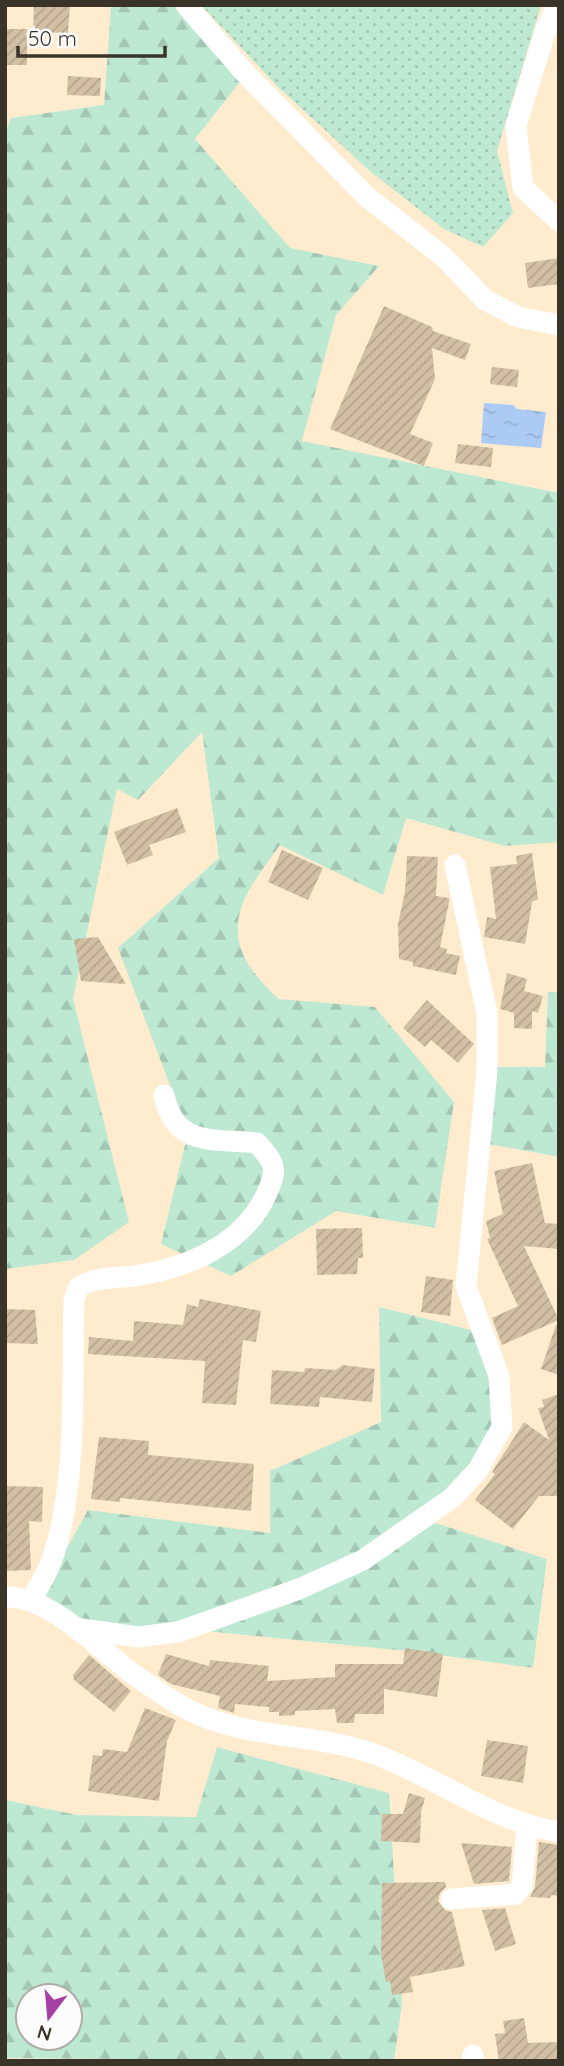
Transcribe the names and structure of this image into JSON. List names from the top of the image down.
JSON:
{
  "scale_bar": "50 m",
  "north": "bottom"
}
